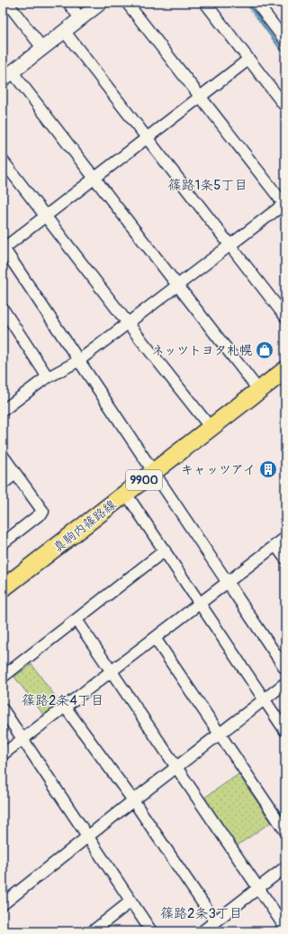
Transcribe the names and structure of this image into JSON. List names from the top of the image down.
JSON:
{
  "streets": {
    "main road": ["9900", "真駒内篠路線"]
  },
  "districts": ["篠路1条5丁目", "篠路2条4丁目", "篠路2条3丁目"],
  "places": {
    "shop": ["ネッツトヨタ札幌"],
    "building": ["キャッツアイ"]
  }
}
